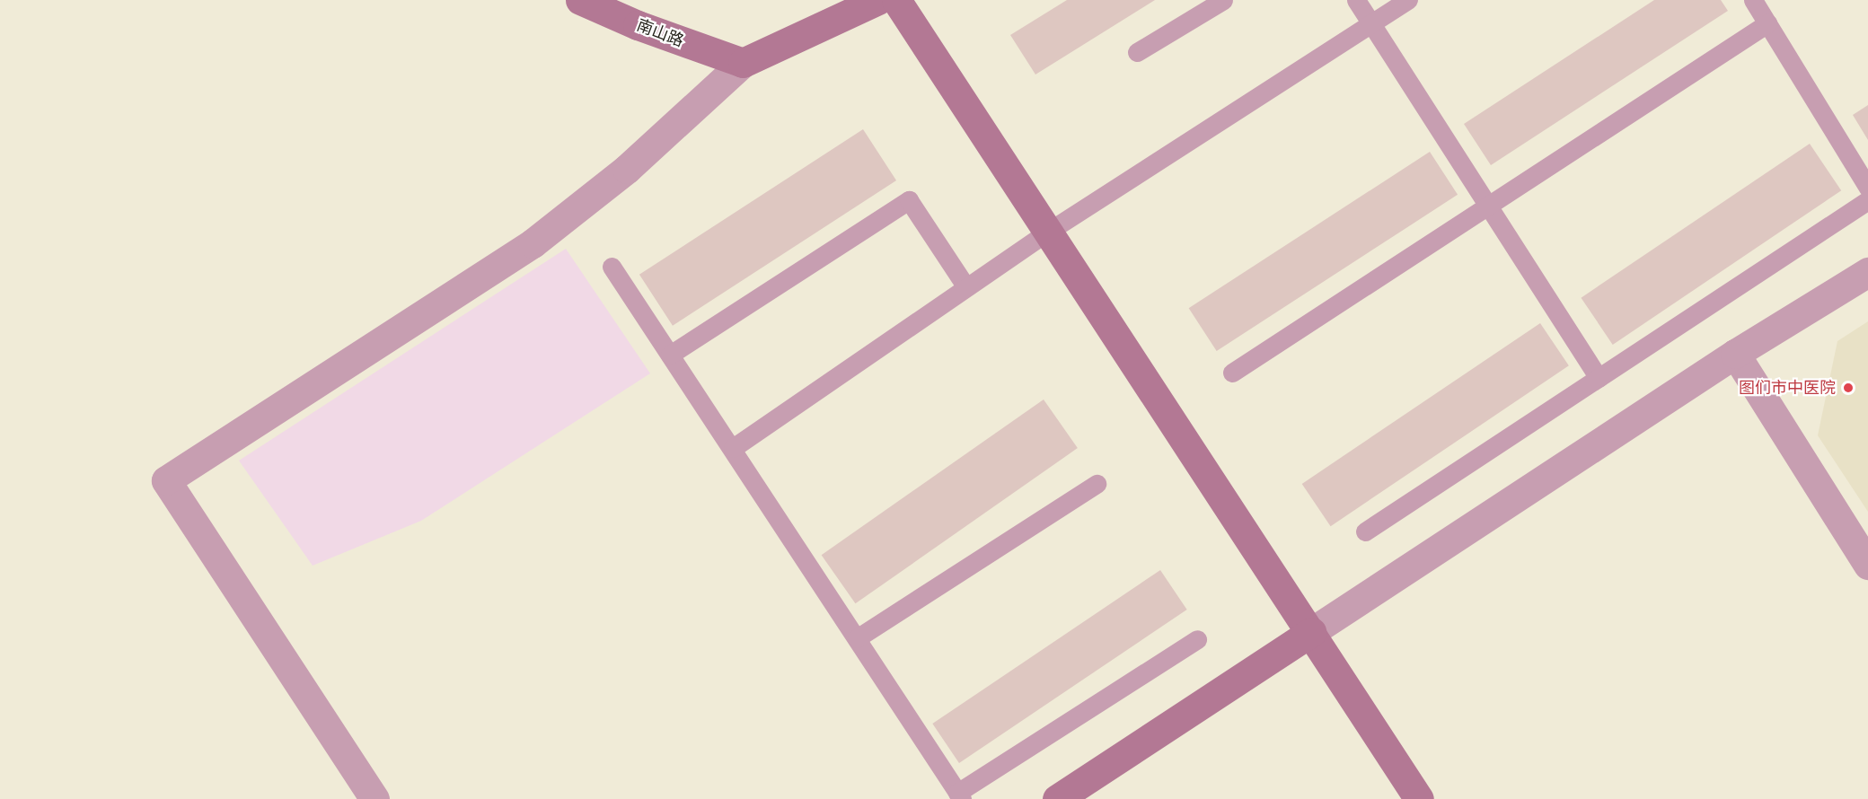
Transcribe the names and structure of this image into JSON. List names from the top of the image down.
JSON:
{
  "streets": {
    "street": ["南山路"]
  },
  "places": ["图们市中医院"]
}
